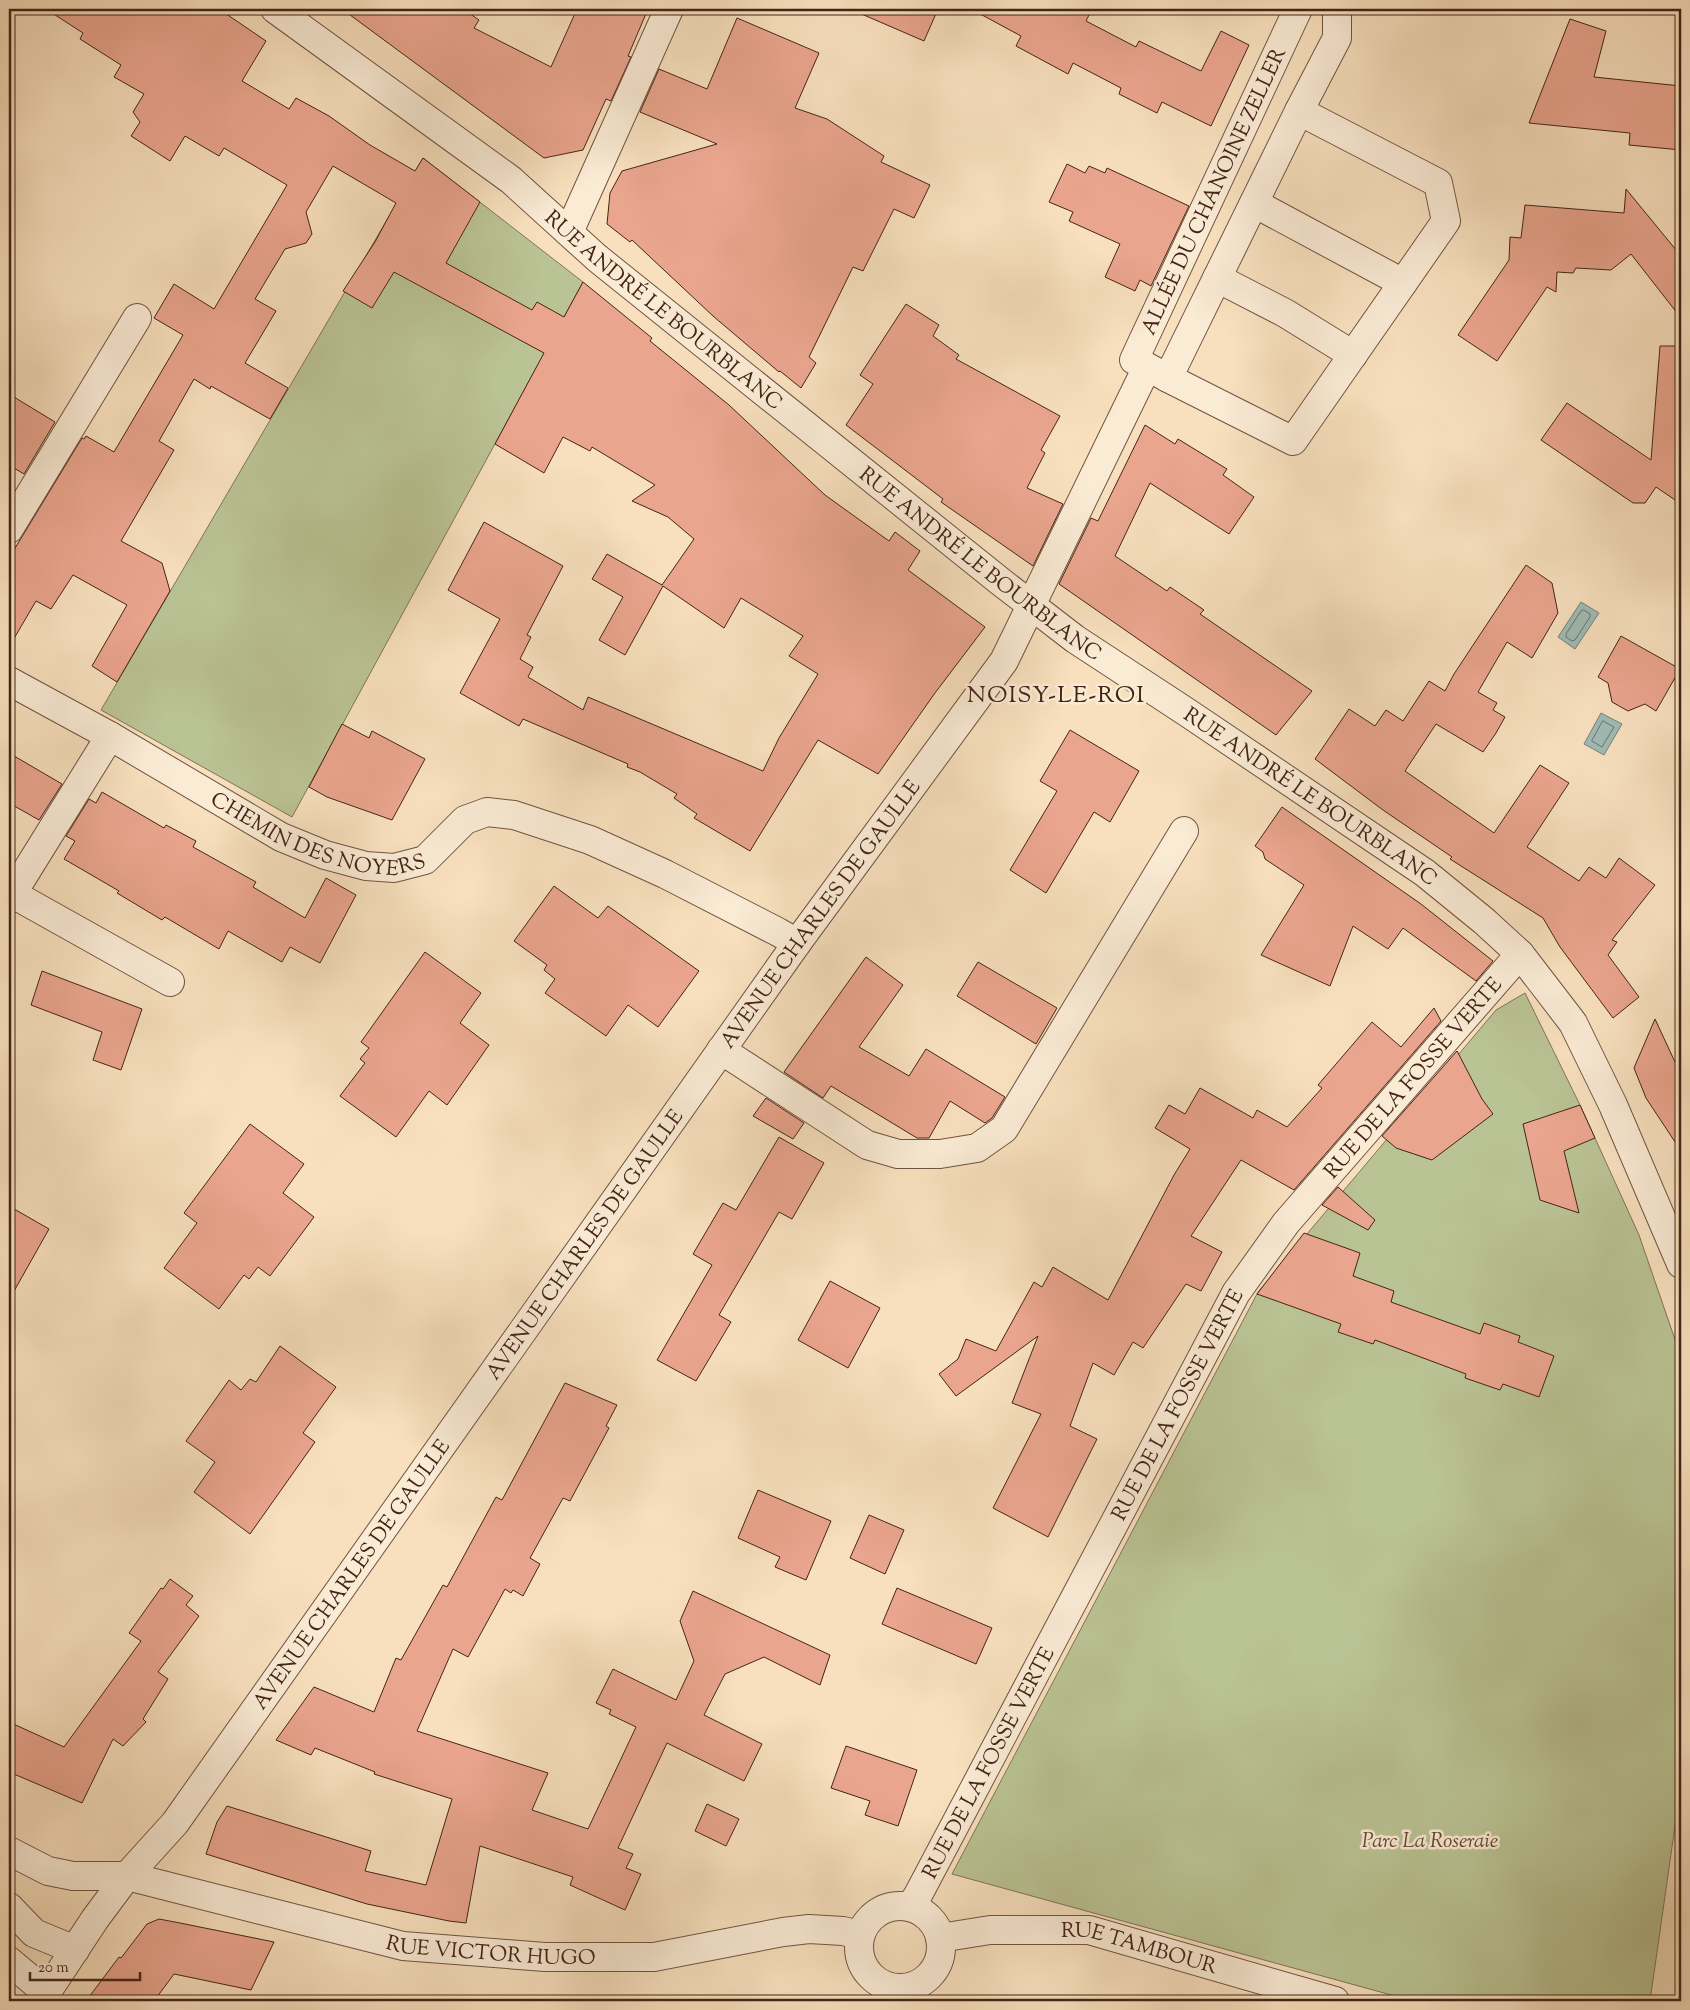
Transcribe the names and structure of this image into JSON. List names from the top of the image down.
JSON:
{
  "streets": {
    "street": [
      "ALLÉE DU CHANOINE ZELLER",
      "RUE ANDRÉ LE BOURBLANC",
      "CHEMIN DES NOYERS",
      "AVENUE CHARLES DE GAULLE",
      "RUE DE LA FOSSE VERTE",
      "RUE VICTOR HUGO",
      "RUE TAMBOUR"
    ]
  },
  "crossings": [
    ["ALLÉE DU CHANOINE ZELLER", "AVENUE CHARLES DE GAULLE"],
    ["RUE ANDRÉ LE BOURBLANC", "AVENUE CHARLES DE GAULLE"],
    ["RUE ANDRÉ LE BOURBLANC", "RUE DE LA FOSSE VERTE"],
    ["CHEMIN DES NOYERS", "AVENUE CHARLES DE GAULLE"],
    ["AVENUE CHARLES DE GAULLE", "RUE VICTOR HUGO"],
    ["RUE DE LA FOSSE VERTE", "RUE VICTOR HUGO"],
    ["RUE DE LA FOSSE VERTE", "RUE TAMBOUR"],
    ["RUE VICTOR HUGO", "RUE TAMBOUR"]
  ],
  "districts": ["NOISY-LE-ROI"],
  "parks": ["Parc La Roseraie"],
  "scale_bar": "20 m"
}
